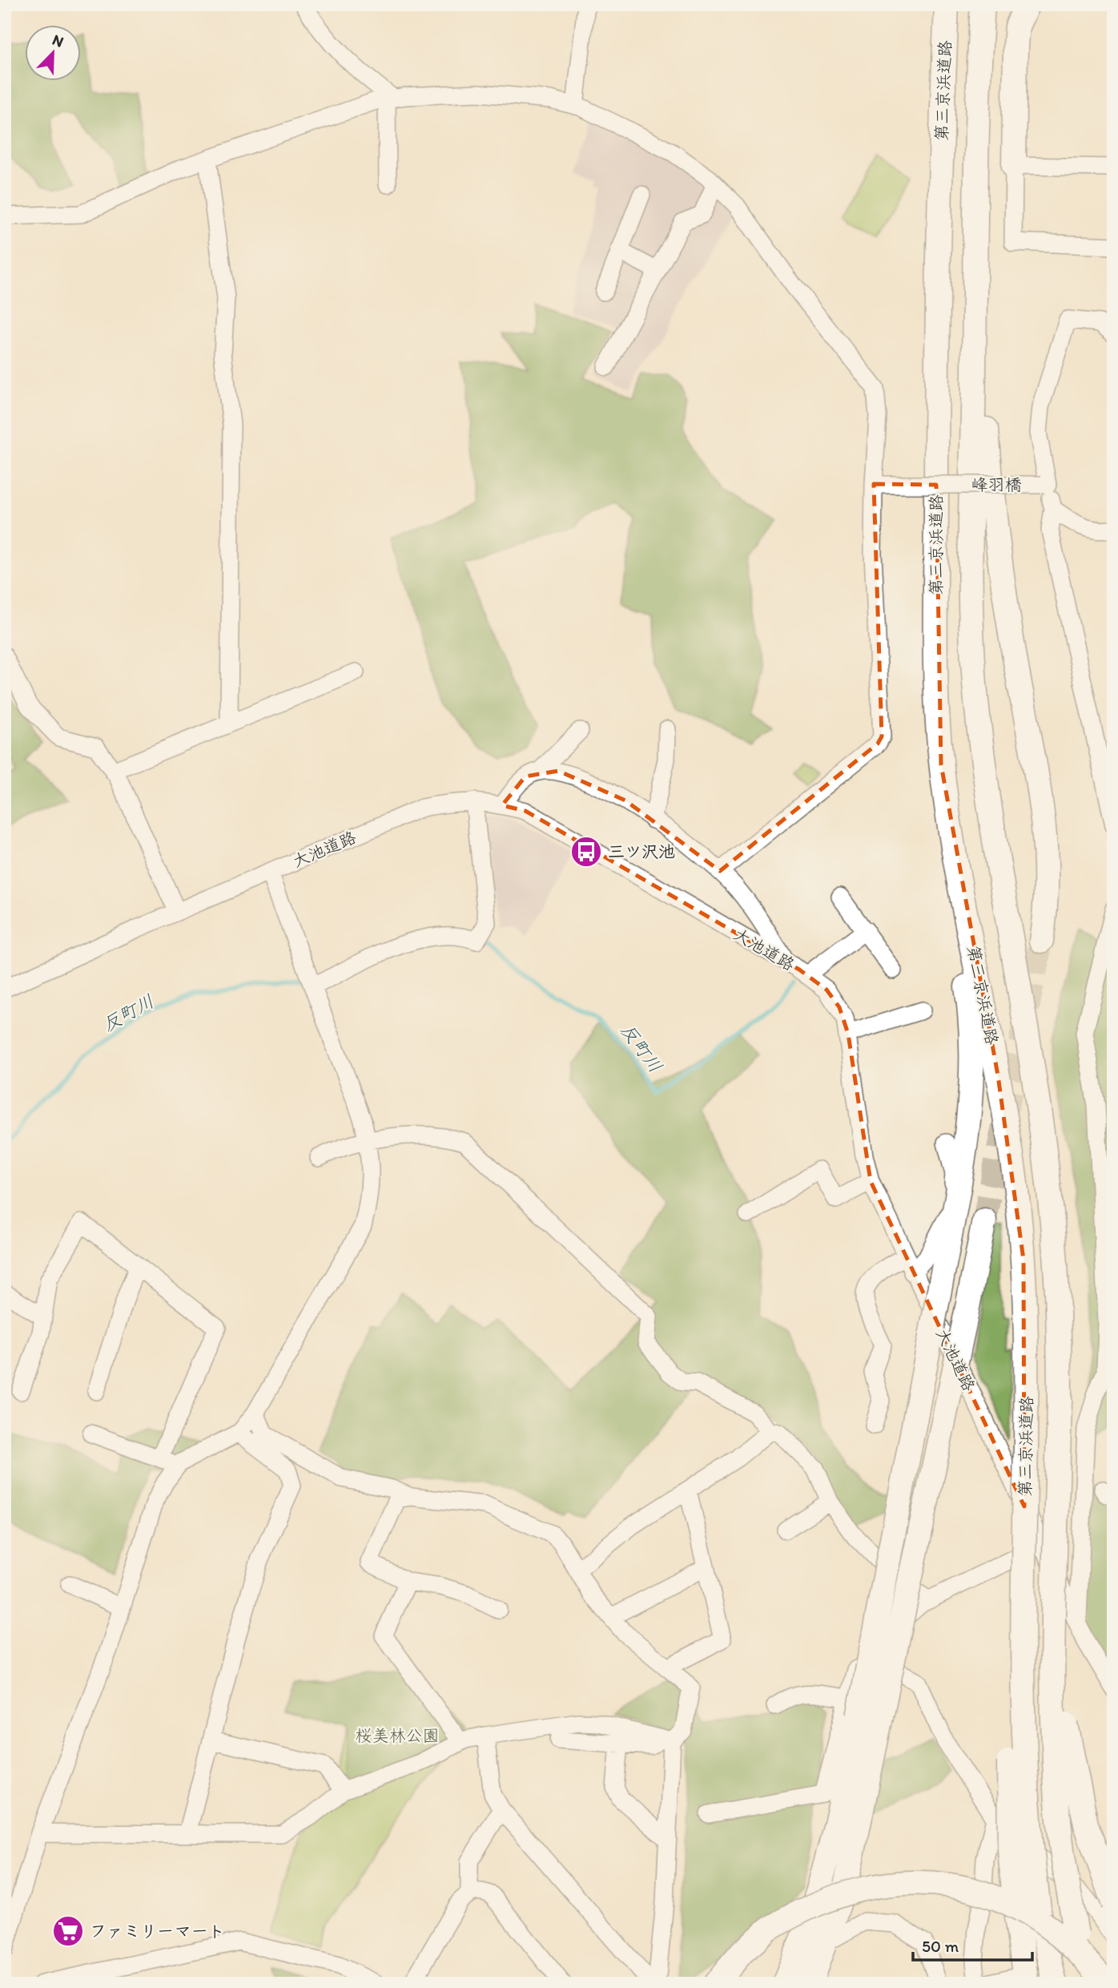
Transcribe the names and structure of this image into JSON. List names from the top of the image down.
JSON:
{
  "streets": {
    "highway": ["第三京浜道路"],
    "street": ["峰羽橋", "大池道路"]
  },
  "water": ["反町川"],
  "parks": ["桜美林公園"],
  "places": {
    "bus stop": ["三ツ沢池"],
    "supermarket": ["ファミリーマート"]
  },
  "scale_bar": "50 m",
  "north": "top right"
}
